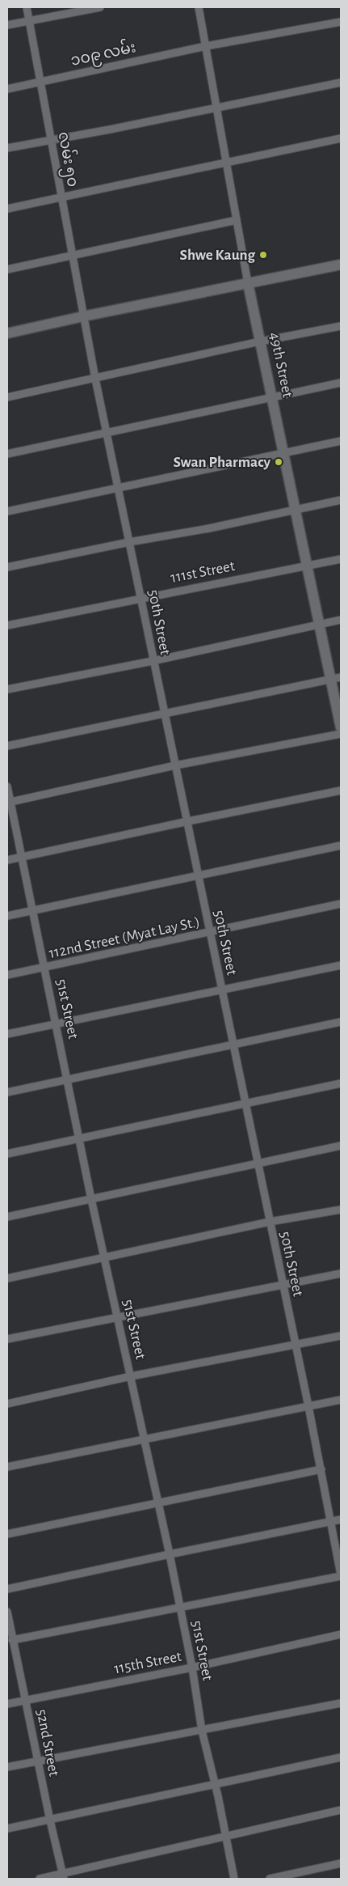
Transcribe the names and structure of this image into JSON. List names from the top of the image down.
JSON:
{
  "streets": {
    "main road": ["49th Street"],
    "street": [
      "၁၀၉ လမ်း",
      "လမ်း ၅၀",
      "111st Street",
      "50th Street",
      "112nd Street (Myat Lay St.)",
      "51st Street",
      "115th Street",
      "52nd Street"
    ]
  },
  "crossings": [
    ["၁၀၉ လမ်း", "လမ်း ၅၀"],
    ["၁၀၉ လမ်း", "49th Street"],
    ["လမ်း ၅၀", "50th Street"],
    ["49th Street", "111st Street"],
    ["111st Street", "50th Street"],
    ["50th Street", "112nd Street (Myat Lay St.)"],
    ["112nd Street (Myat Lay St.)", "51st Street"],
    ["51st Street", "115th Street"],
    ["115th Street", "52nd Street"]
  ],
  "places": ["Shwe Kaung", "Swan Pharmacy"]
}
